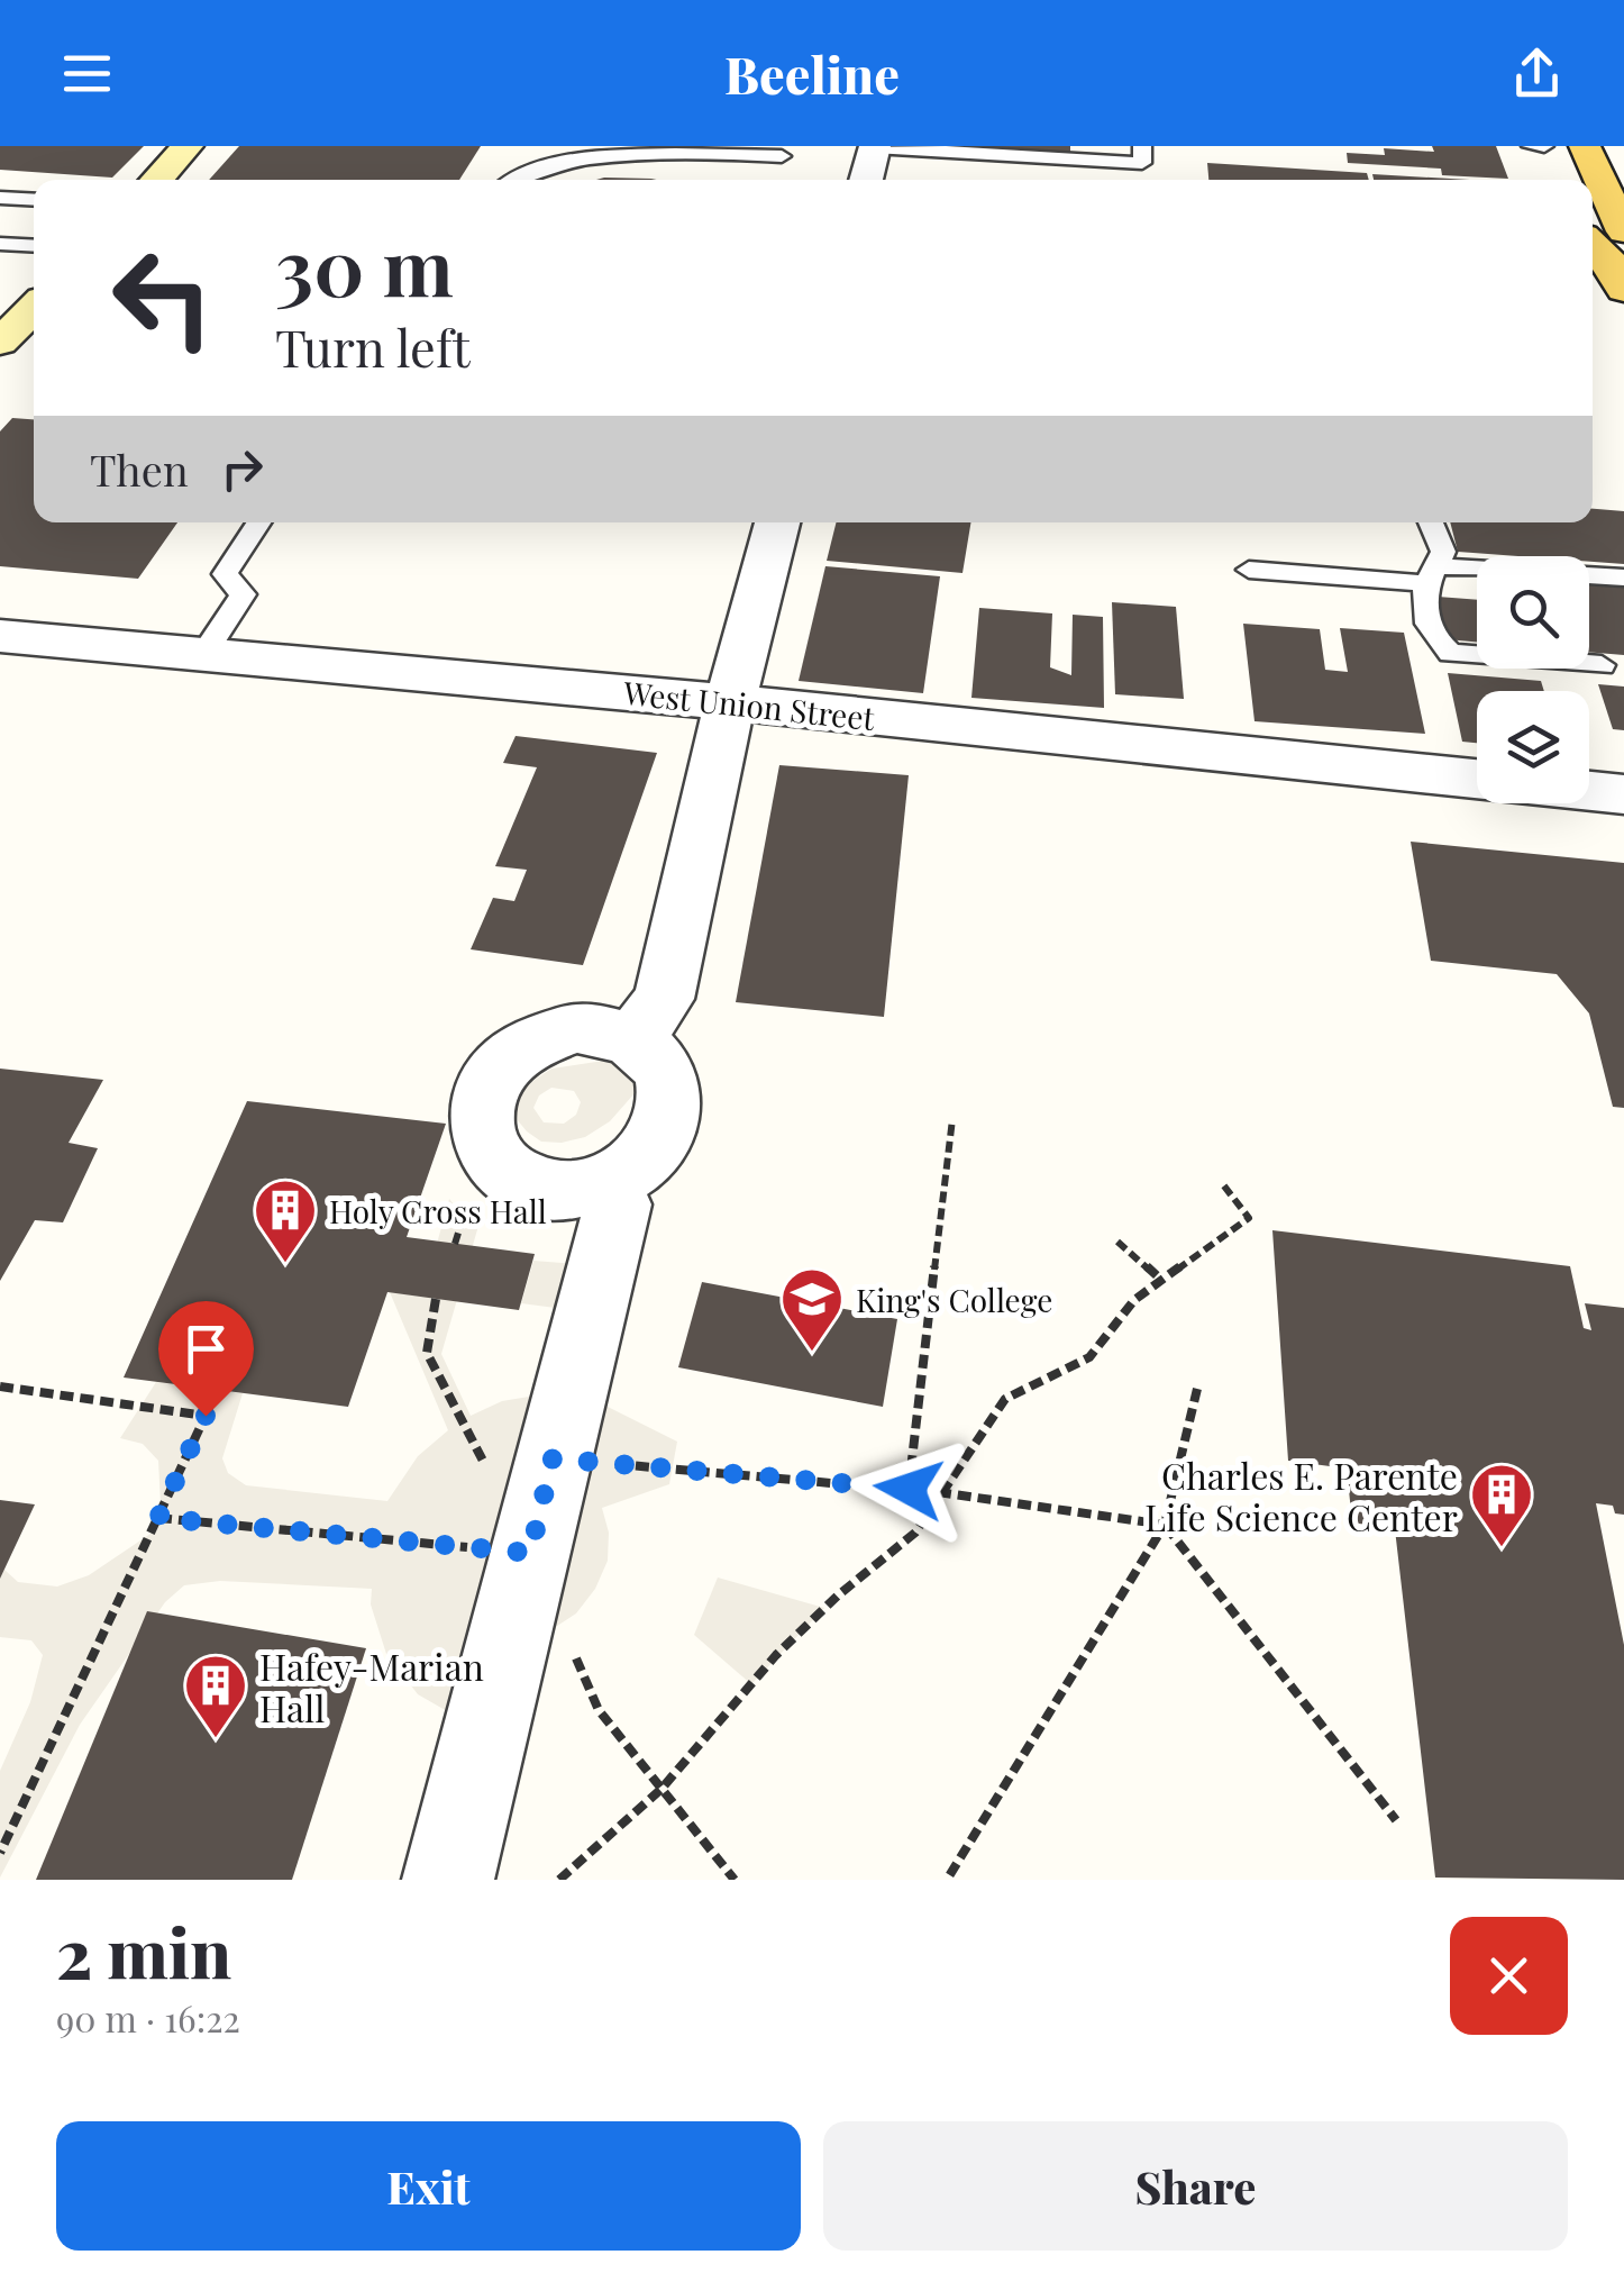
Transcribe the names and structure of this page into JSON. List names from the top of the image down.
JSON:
{
  "streets": {
    "street": ["West Union Street"]
  },
  "places": {
    "building": ["Holy Cross Hall", "Charles E. Parente Life Science Center", "Hafey-Marian Hall"],
    "school or university": ["King's College"]
  },
  "page": {
    "header": "Beeline",
    "turn": ["30 m", "Turn left"],
    "then": "Then",
    "heading": ["2 min", "90 m · 16:22"],
    "buttons": ["Exit", "Share"]
  }
}
